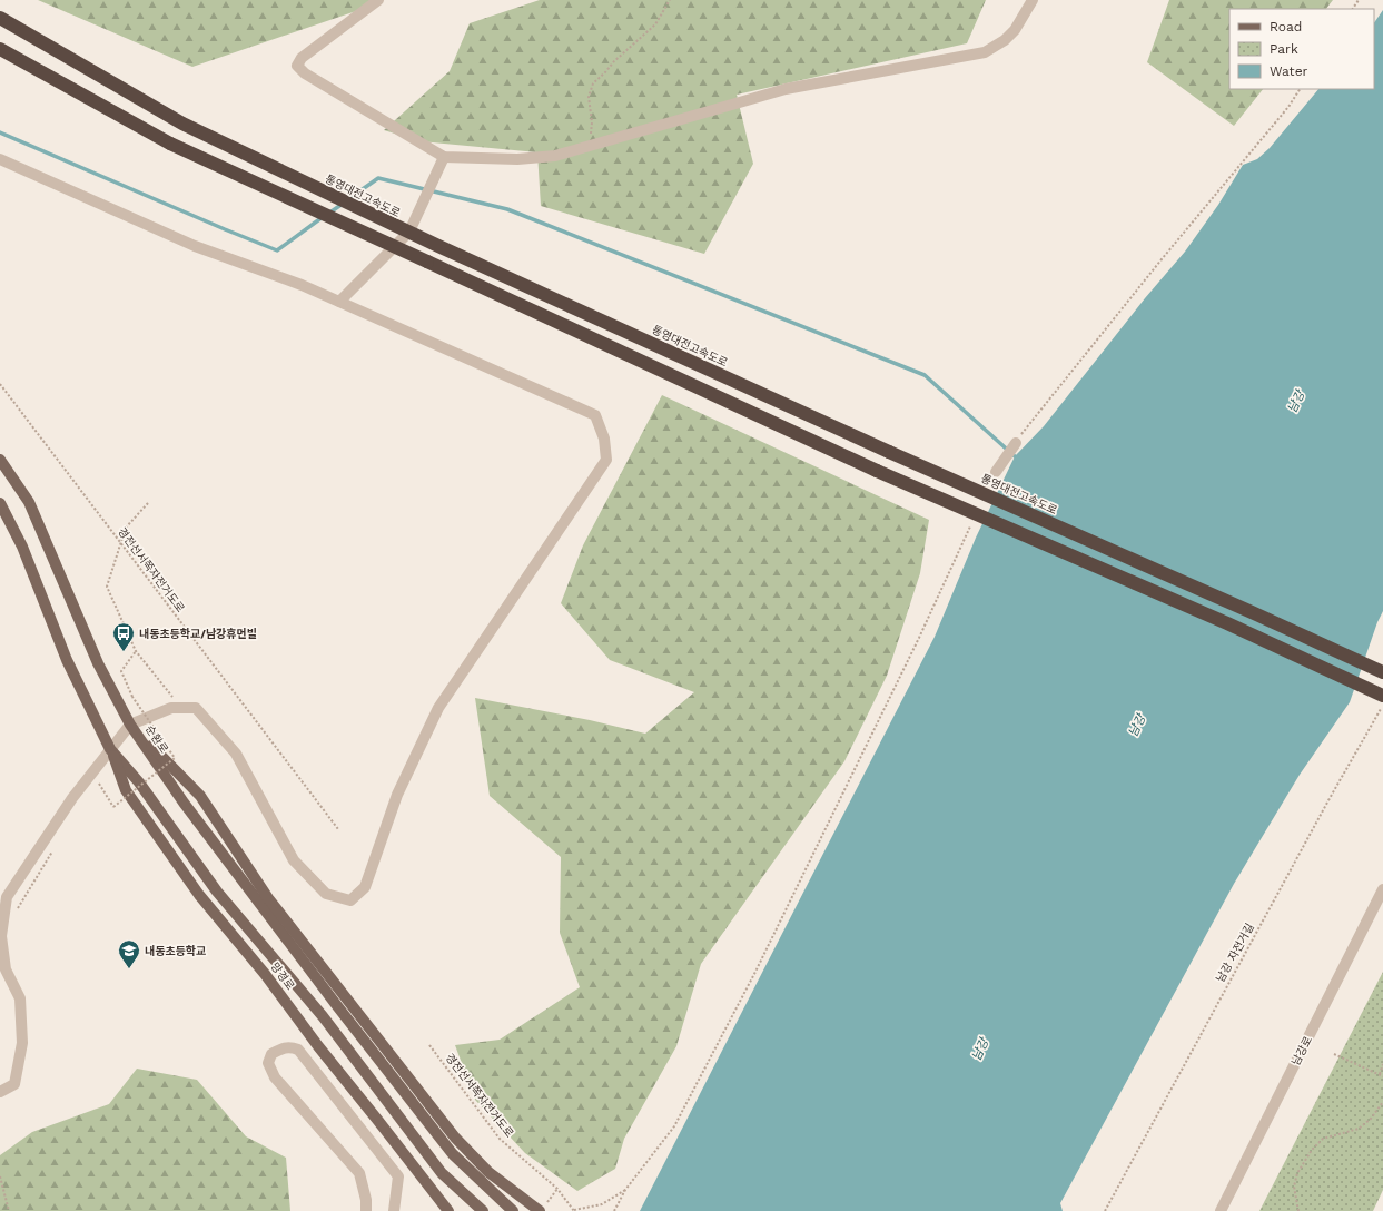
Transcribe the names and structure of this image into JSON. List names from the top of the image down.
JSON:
{
  "streets": {
    "highway": ["통영대전고속도로"],
    "main road": ["순환로", "망경로"],
    "street": ["남강로"],
    "path": ["경전선서쪽자전거도로", "남강 자전거길"]
  },
  "water": ["남강"],
  "places": {
    "bus stop": ["내동초등학교/남강휴먼빌"],
    "school or university": ["내동초등학교"]
  },
  "legend": ["Road", "Park", "Water"]
}
